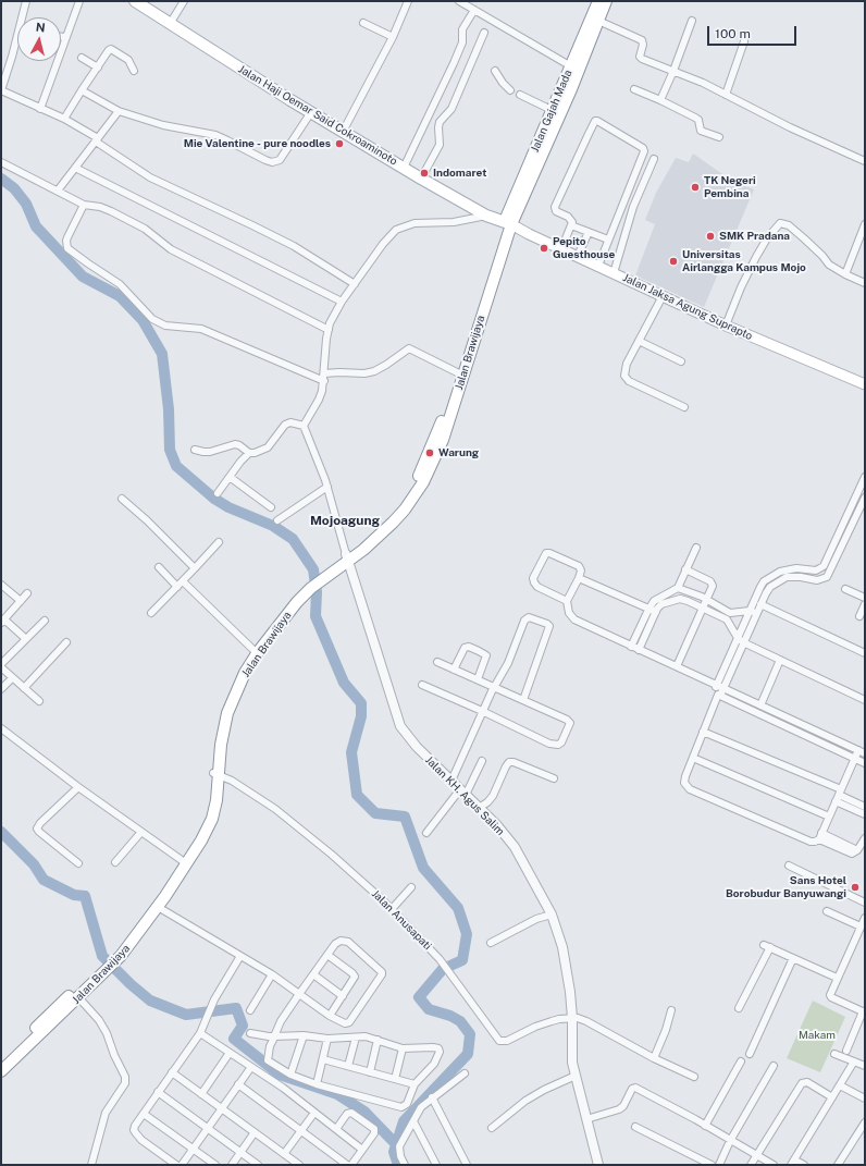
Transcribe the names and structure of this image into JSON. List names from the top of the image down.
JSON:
{
  "streets": {
    "main road": [
      "Jalan Gajah Mada",
      "Jalan Haji Oemar Said Cokroaminoto",
      "Jalan Jaksa Agung Suprapto",
      "Jalan Brawijaya"
    ],
    "street": ["Jalan KH. Agus Salim", "Jalan Anusapati"]
  },
  "crossings": [
    ["Jalan Gajah Mada", "Jalan Haji Oemar Said Cokroaminoto"],
    ["Jalan Gajah Mada", "Jalan Jaksa Agung Suprapto"],
    ["Jalan Gajah Mada", "Jalan Brawijaya"],
    ["Jalan Haji Oemar Said Cokroaminoto", "Jalan Jaksa Agung Suprapto"],
    ["Jalan Haji Oemar Said Cokroaminoto", "Jalan Brawijaya"],
    ["Jalan Jaksa Agung Suprapto", "Jalan Brawijaya"],
    ["Jalan Brawijaya", "Jalan KH. Agus Salim"],
    ["Jalan Brawijaya", "Jalan Anusapati"],
    ["Jalan KH. Agus Salim", "Jalan Anusapati"]
  ],
  "districts": ["Mojoagung"],
  "parks": ["Makam"],
  "places": [
    "Mie Valentine - pure noodles",
    "Indomaret",
    "TK Negeri Pembina",
    "SMK Pradana",
    "Pepito Guesthouse",
    "Universitas Airlangga Kampus Mojo",
    "Warung",
    "Sans Hotel Borobudur Banyuwangi"
  ],
  "scale_bar": "100 m",
  "north": "top"
}
